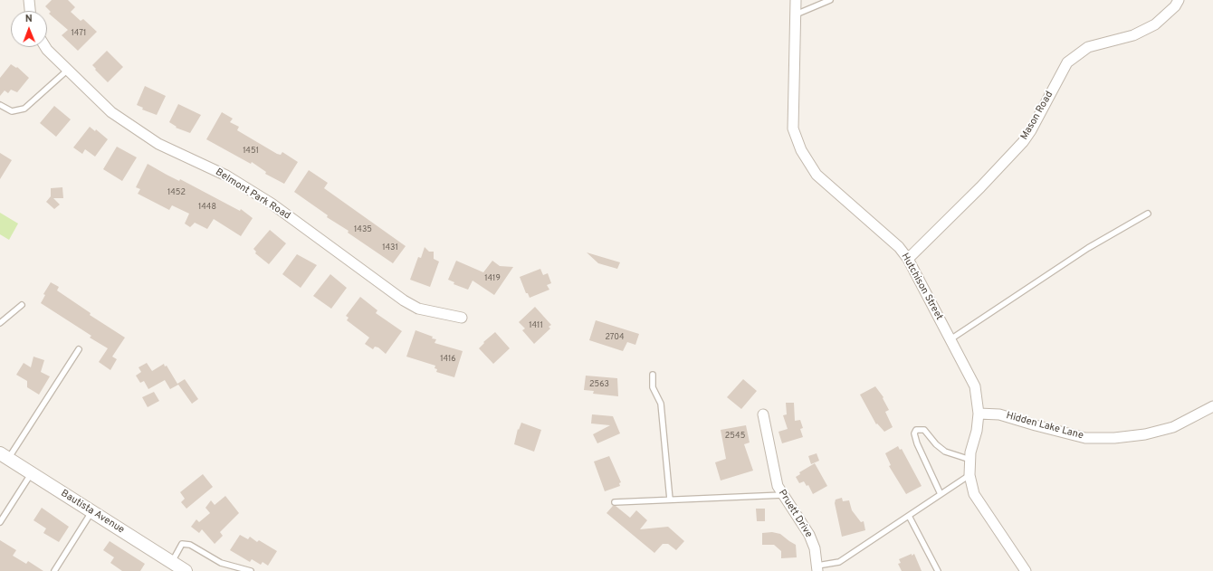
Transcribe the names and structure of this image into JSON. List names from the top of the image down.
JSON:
{
  "streets": {
    "street": [
      "Mason Road",
      "Belmont Park Road",
      "Hutchison Street",
      "Hidden Lake Lane",
      "Bautista Avenue",
      "Pruett Drive"
    ]
  },
  "crossings": [
    ["Mason Road", "Hutchison Street"],
    ["Hutchison Street", "Hidden Lake Lane"]
  ],
  "house_numbers": [
    "1471",
    "1451",
    "1452",
    "1448",
    "1435",
    "1431",
    "1419",
    "1411",
    "2704",
    "1416",
    "2563",
    "2545"
  ],
  "north": "top"
}
